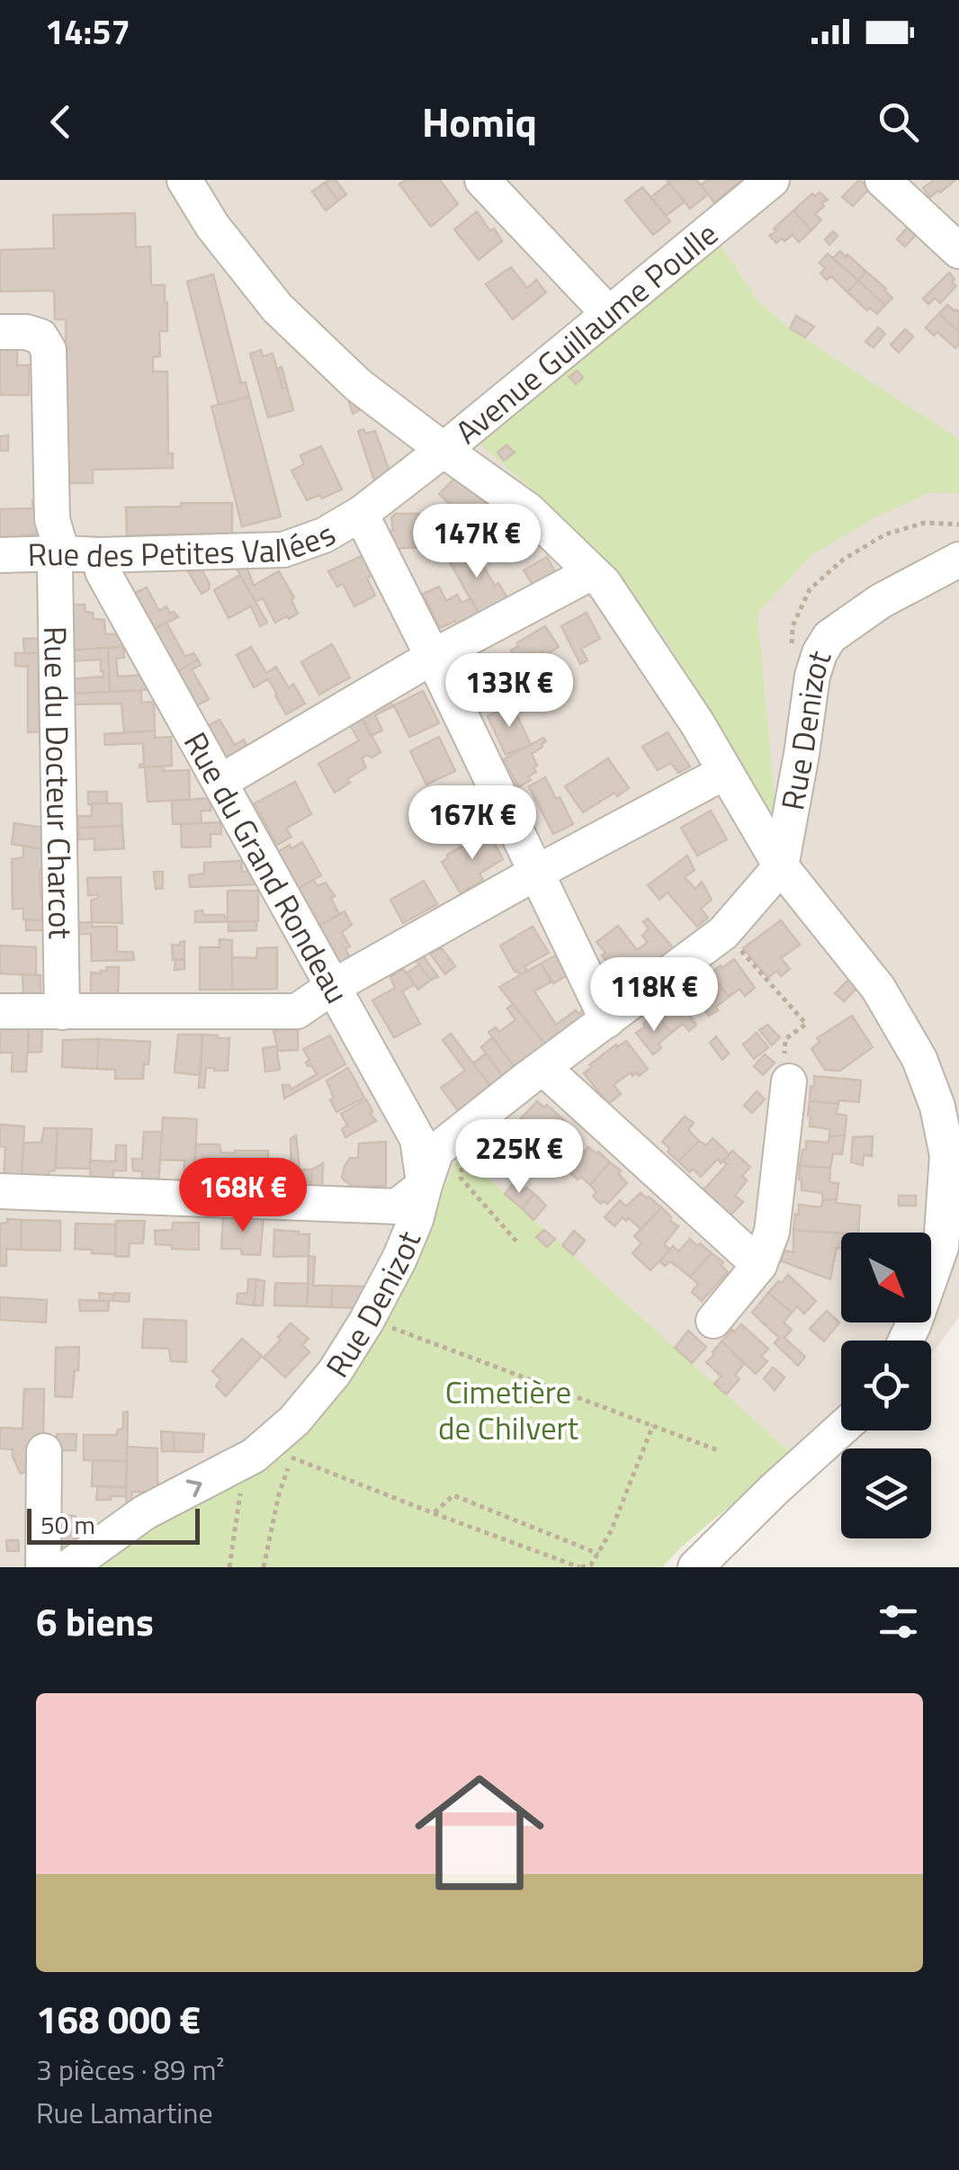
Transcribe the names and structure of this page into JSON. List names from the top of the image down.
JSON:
{
  "streets": {
    "street": [
      "Avenue Guillaume Poulle",
      "Rue des Petites Vallées",
      "Rue Denizot",
      "Rue du Docteur Charcot",
      "Rue du Grand Rondeau"
    ]
  },
  "crossings": [
    ["Avenue Guillaume Poulle", "Rue des Petites Vallées"],
    ["Rue des Petites Vallées", "Rue du Docteur Charcot"],
    ["Rue des Petites Vallées", "Rue du Grand Rondeau"],
    ["Rue Denizot", "Rue du Grand Rondeau"]
  ],
  "parks": ["Cimetière de Chilvert"],
  "scale_bar": "50 m",
  "north": "bottom right",
  "page": {
    "status": "14:57",
    "header": "Homiq",
    "price": [
      "147K €",
      "133K €",
      "167K €",
      "118K €",
      "225K €",
      "168K €"
    ],
    "scale": "50 m",
    "heading": "6 biens",
    "list": [
      {
        "name": "168 000 €",
        "note": "3 pièces · 89 m² · Rue Lamartine"
      }
    ]
  }
}
